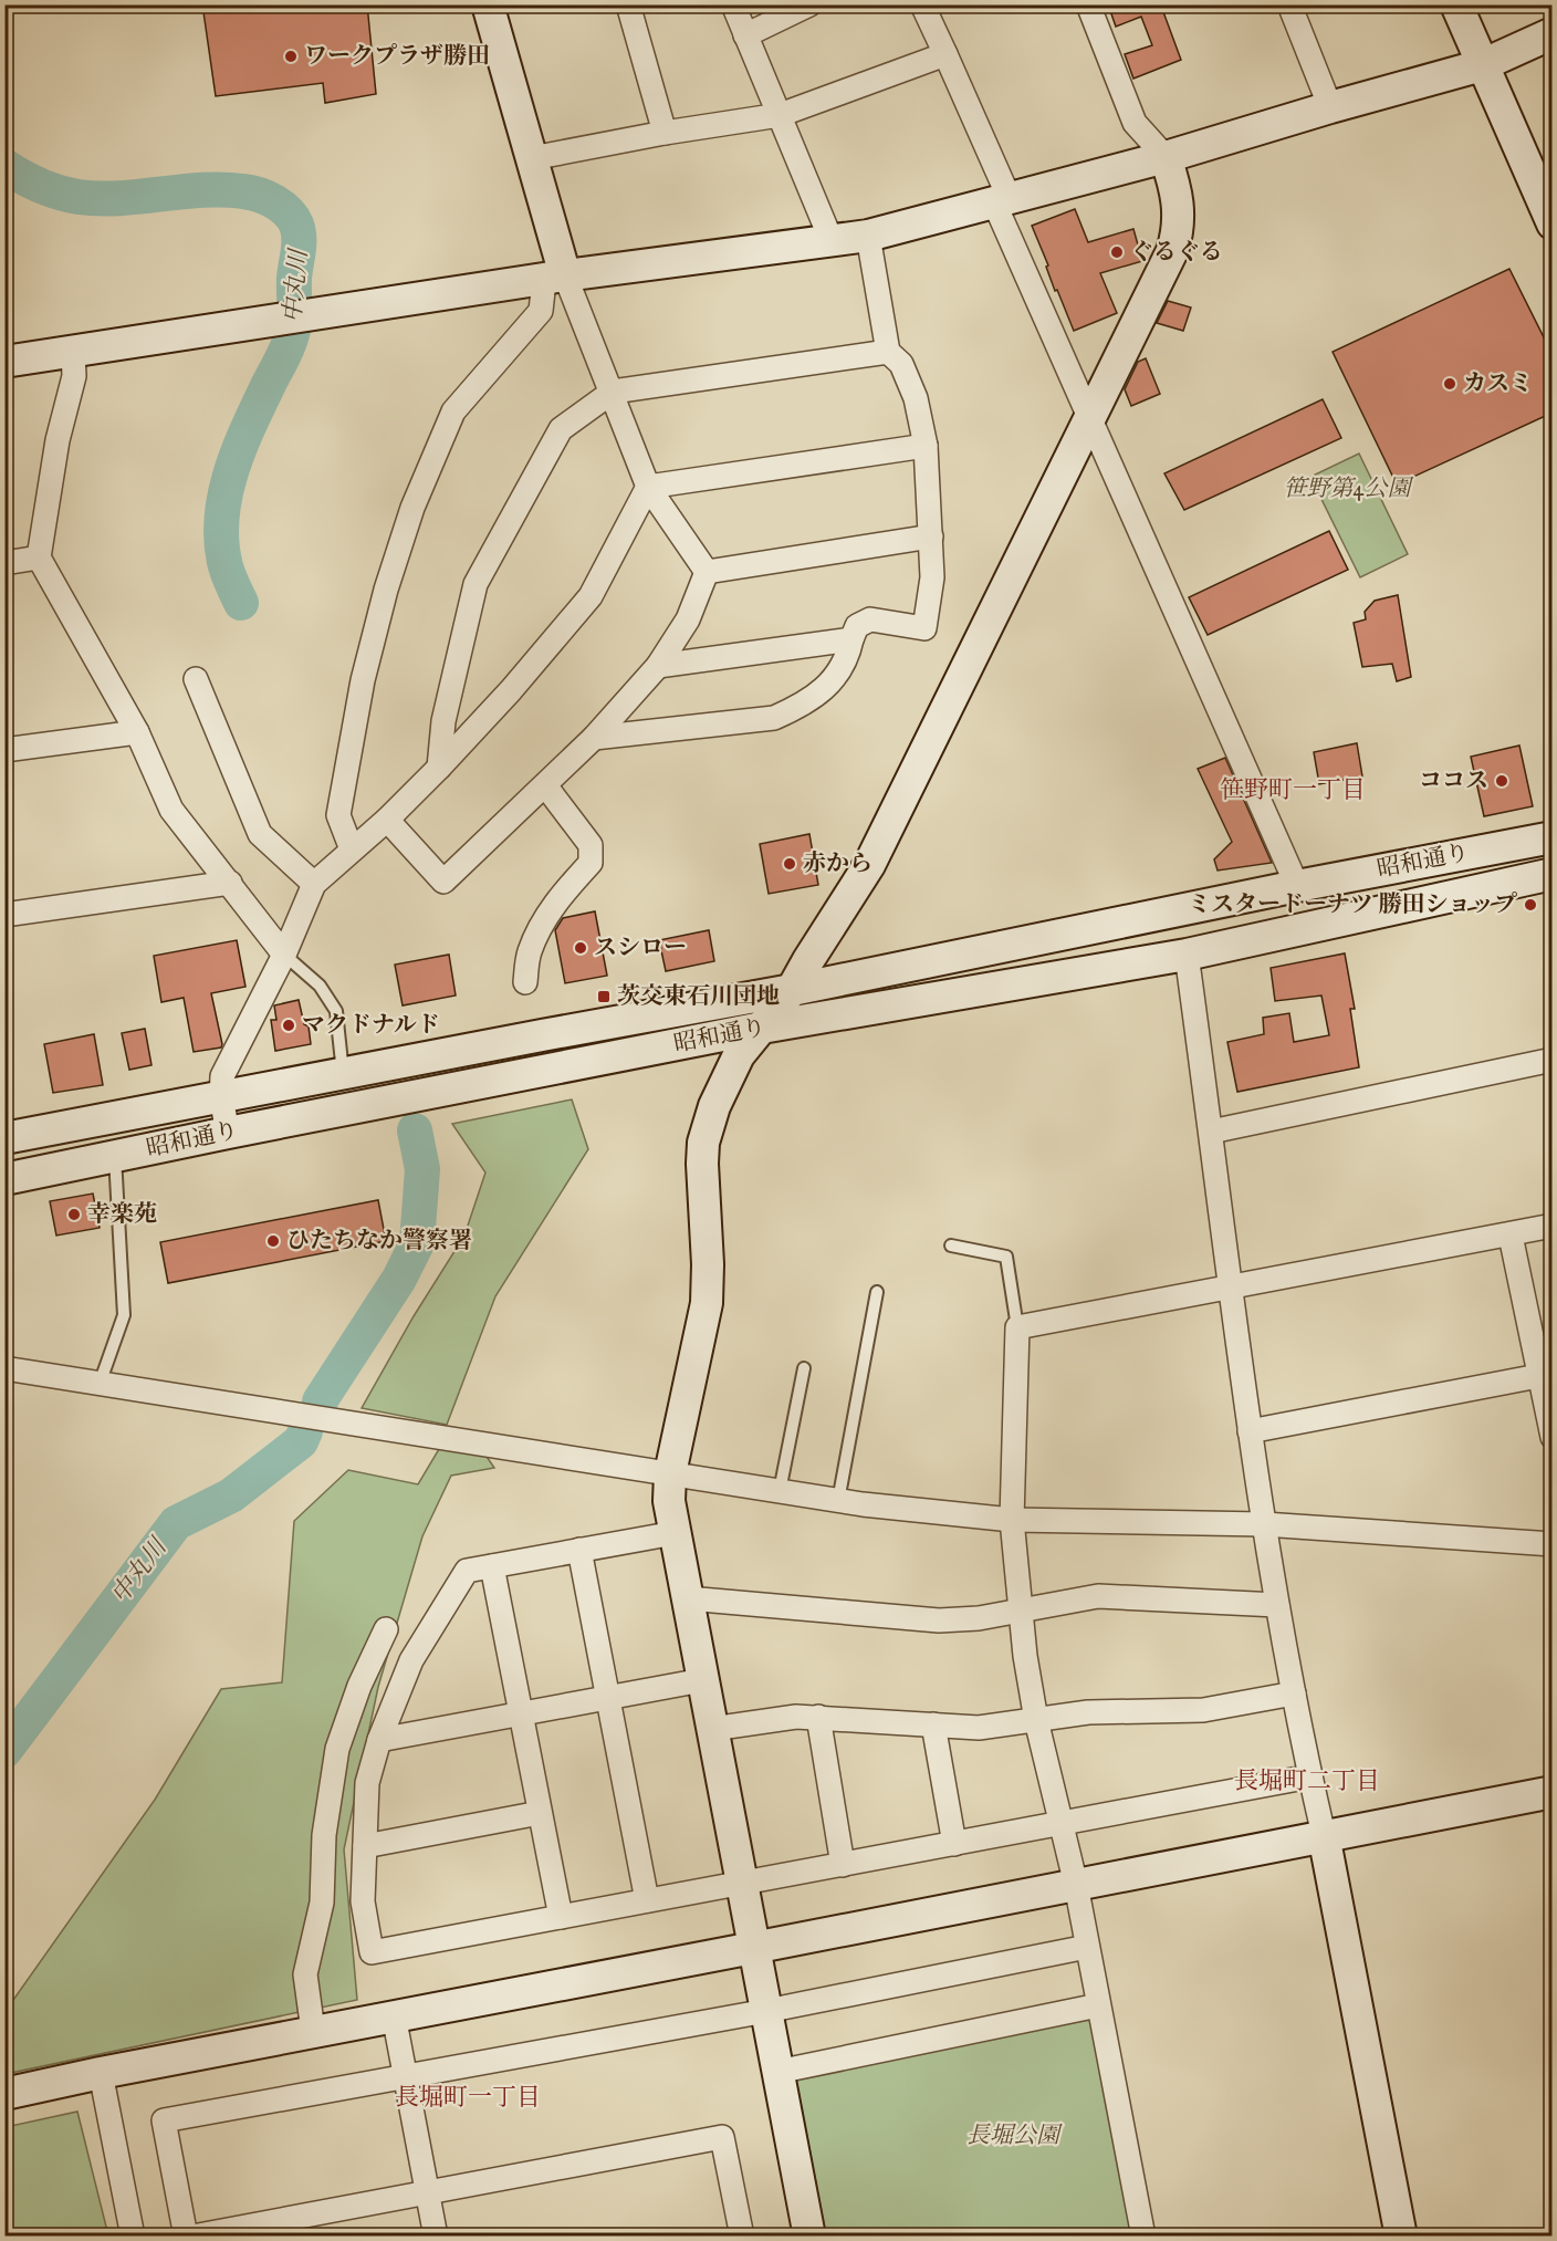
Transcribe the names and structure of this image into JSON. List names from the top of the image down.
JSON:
{
  "streets": {
    "street": ["昭和通り"]
  },
  "districts": ["笹野町一丁目", "長堀町二丁目", "長堀町一丁目"],
  "water": ["中丸川"],
  "parks": ["笹野第4公園", "長堀公園"],
  "places": {
    "other": [
      "ワークプラザ勝田",
      "ぐるぐる",
      "カスミ",
      "ココス",
      "赤から",
      "ミスタードーナツ 勝田ショップ",
      "スシロー",
      "マクドナルド",
      "幸楽苑",
      "ひたちなか警察署"
    ],
    "transit": ["茨交東石川団地"]
  }
}
